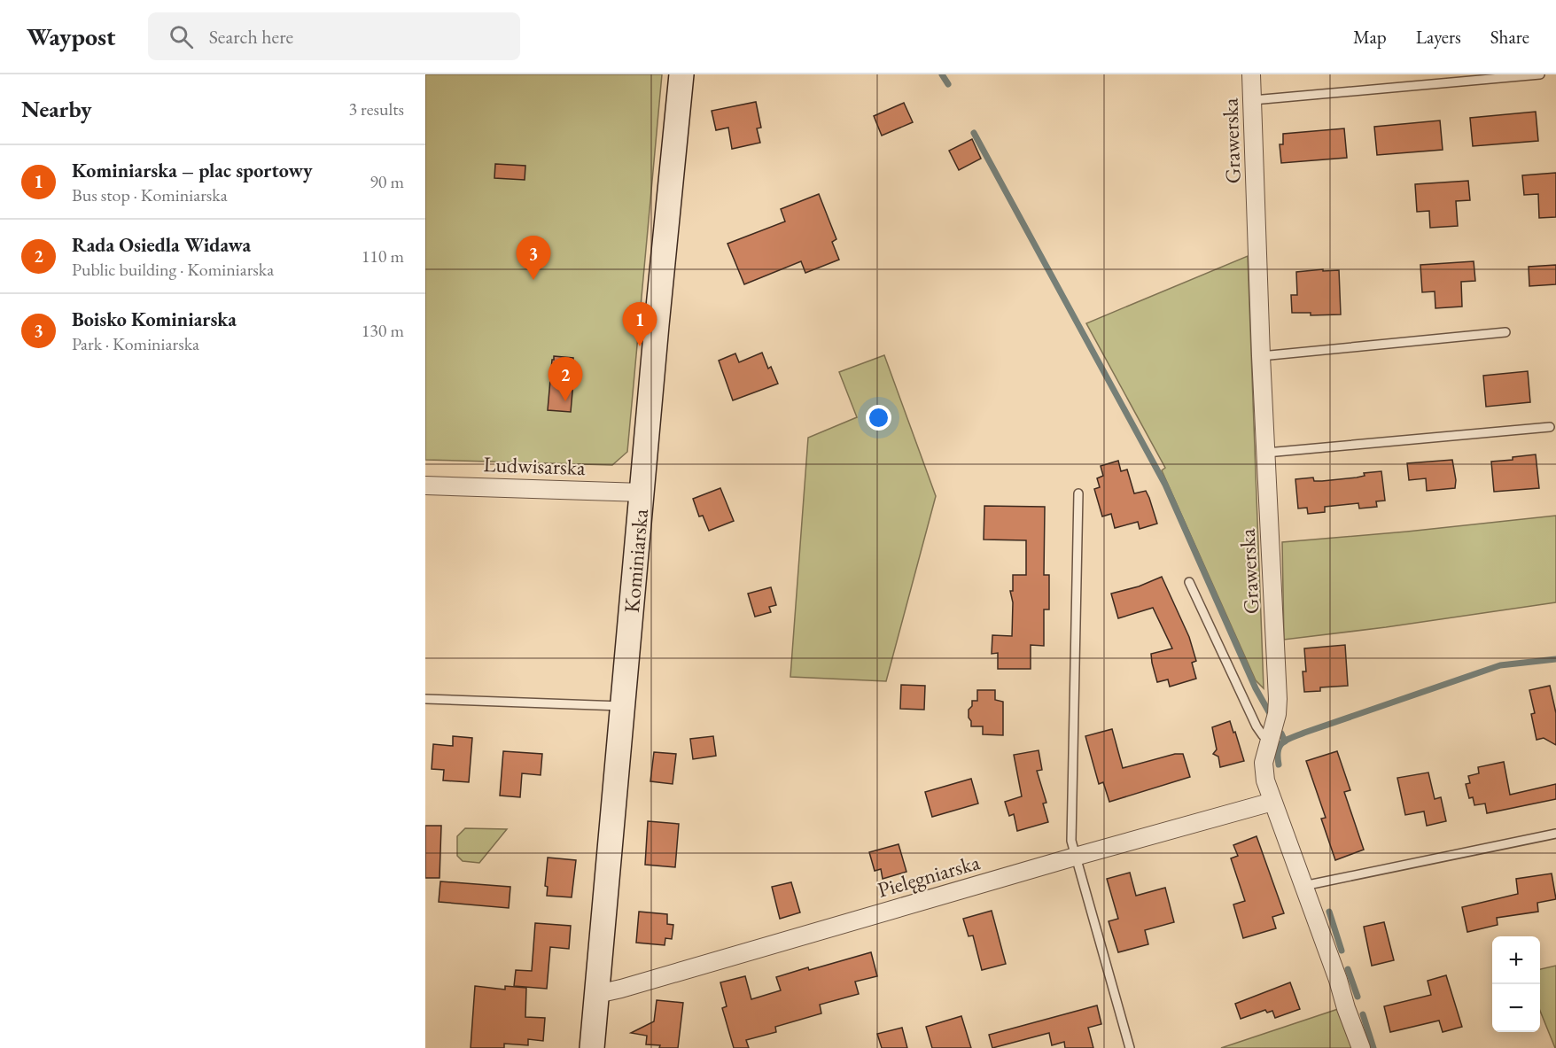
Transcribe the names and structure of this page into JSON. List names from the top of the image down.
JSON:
{
  "streets": {
    "street": [
      "Grawerska",
      "Ludwisarska",
      "Kominiarska",
      "Pielęgniarska"
    ]
  },
  "crossings": [
    ["Grawerska", "Pielęgniarska"],
    ["Ludwisarska", "Kominiarska"],
    ["Kominiarska", "Pielęgniarska"]
  ],
  "page": {
    "header": "Waypost",
    "search": "Search here",
    "nav": ["Map", "Layers", "Share"],
    "heading": ["Nearby", "3 results"],
    "list": [
      {
        "mark": "1",
        "name": "Kominiarska – plac sportowy",
        "note": "Bus stop · Kominiarska",
        "value": "90 m"
      },
      {
        "mark": "2",
        "name": "Rada Osiedla Widawa",
        "note": "Public building · Kominiarska",
        "value": "110 m"
      },
      {
        "mark": "3",
        "name": "Boisko Kominiarska",
        "note": "Park · Kominiarska",
        "value": "130 m"
      }
    ],
    "pins": ["3", "1", "2"],
    "map_buttons": ["+", "−"]
  }
}
